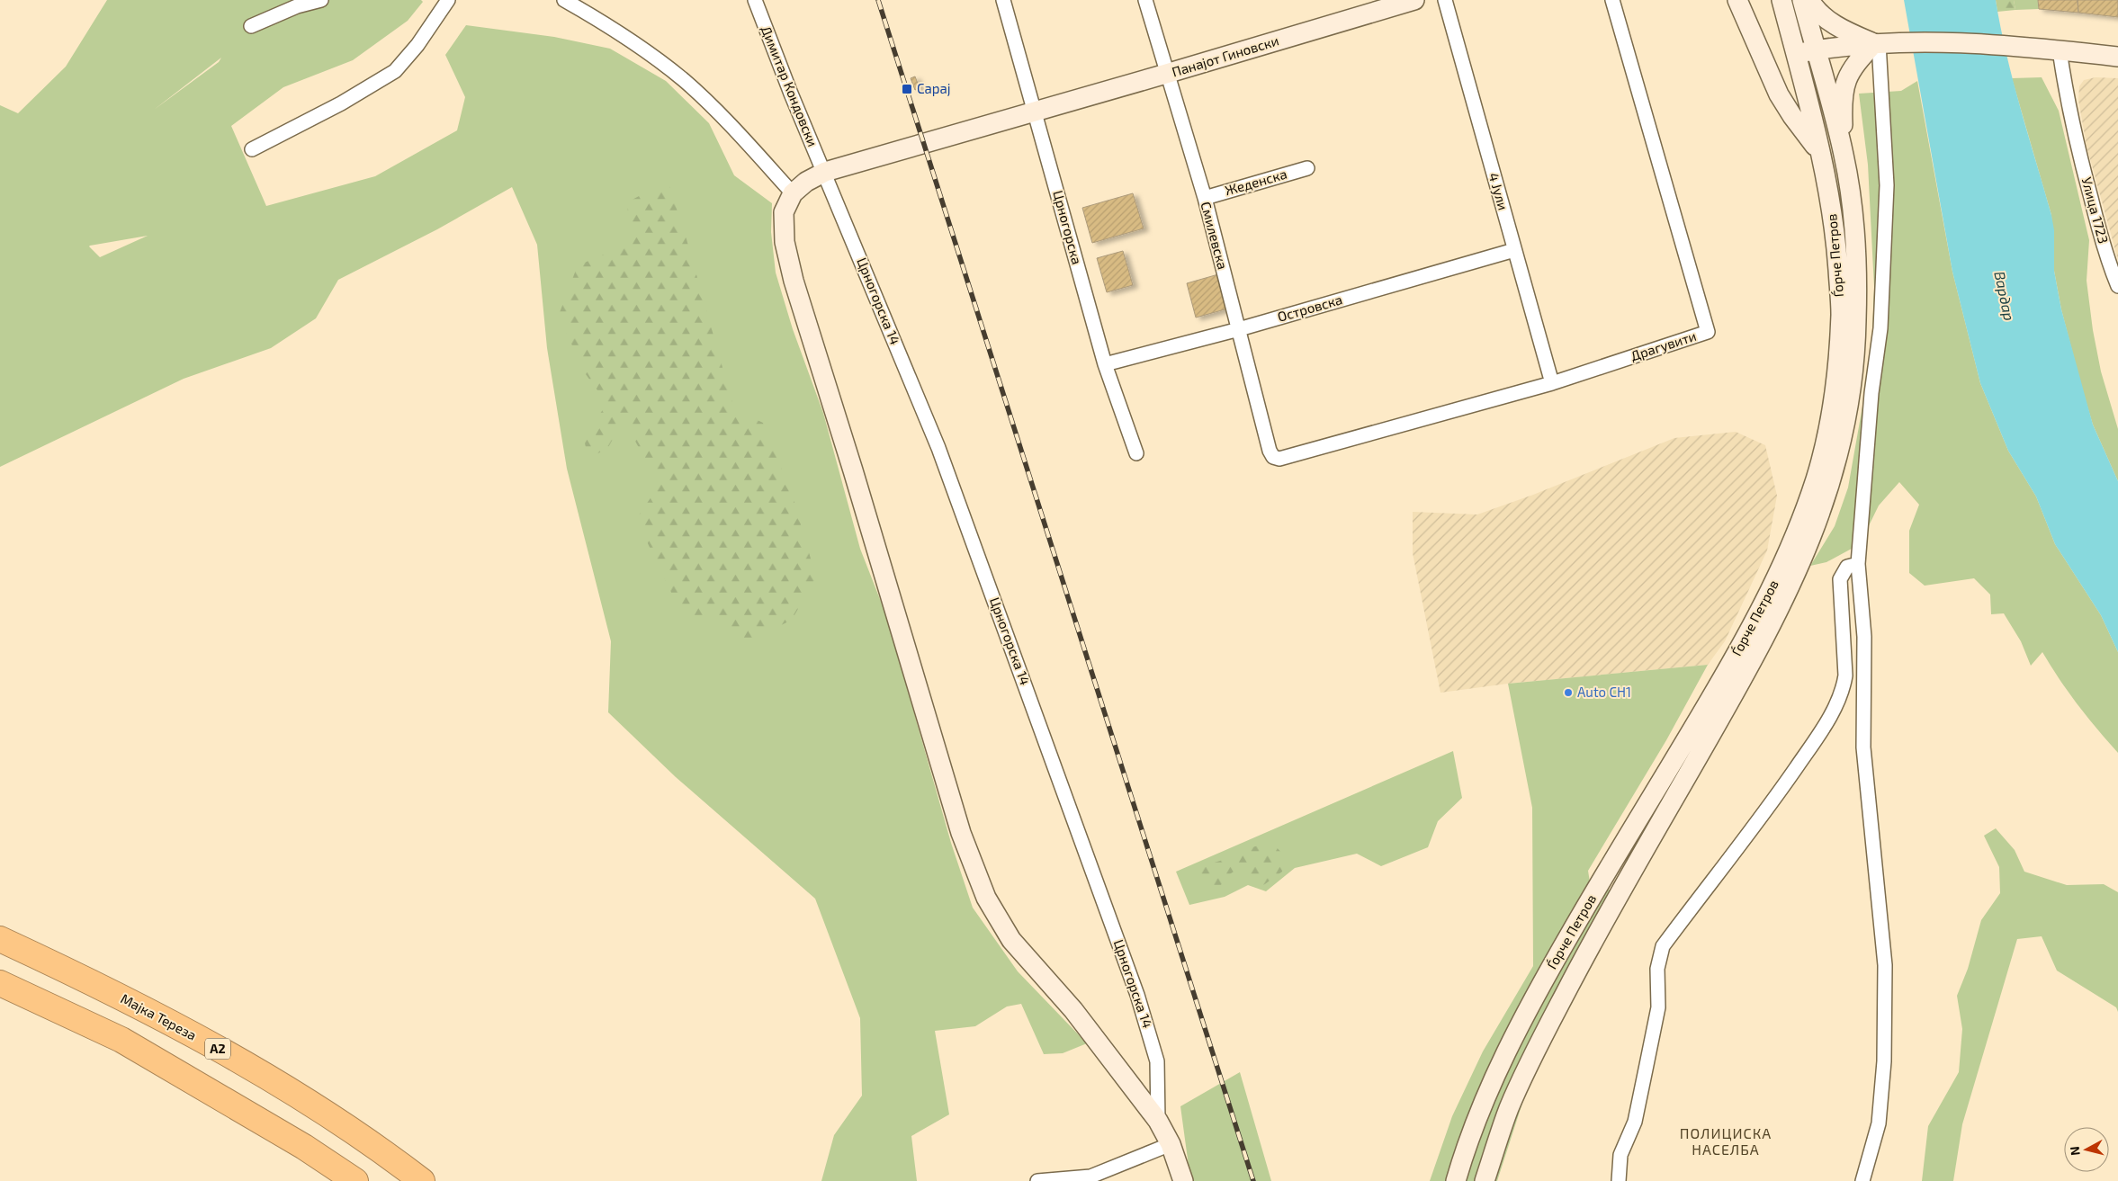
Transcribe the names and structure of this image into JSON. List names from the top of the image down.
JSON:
{
  "streets": {
    "highway": ["Мајка Тереза", "A2"],
    "main road": ["Панајот Гиновски", "Ѓорче Петров"],
    "street": [
      "Димитар Кондовски",
      "Жеденска",
      "4 Јули",
      "Улица 1723",
      "Црногорска",
      "Смилевска",
      "Црногорска 14",
      "Островска",
      "Драгувити"
    ]
  },
  "crossings": [
    ["Панајот Гиновски", "Димитар Кондовски"],
    ["Панајот Гиновски", "Црногорска"],
    ["Панајот Гиновски", "Смилевска"],
    ["Панајот Гиновски", "Црногорска 14"],
    ["Димитар Кондовски", "Црногорска 14"],
    ["Жеденска", "Смилевска"],
    ["4 Јули", "Островска"],
    ["4 Јули", "Драгувити"],
    ["Црногорска", "Островска"],
    ["Смилевска", "Островска"],
    ["Смилевска", "Драгувити"]
  ],
  "districts": ["ПОЛИЦИСКА НАСЕЛБА"],
  "water": ["Вардар"],
  "places": {
    "transit": ["Сарај"],
    "other": ["Auto CH1"]
  },
  "north": "left"
}
